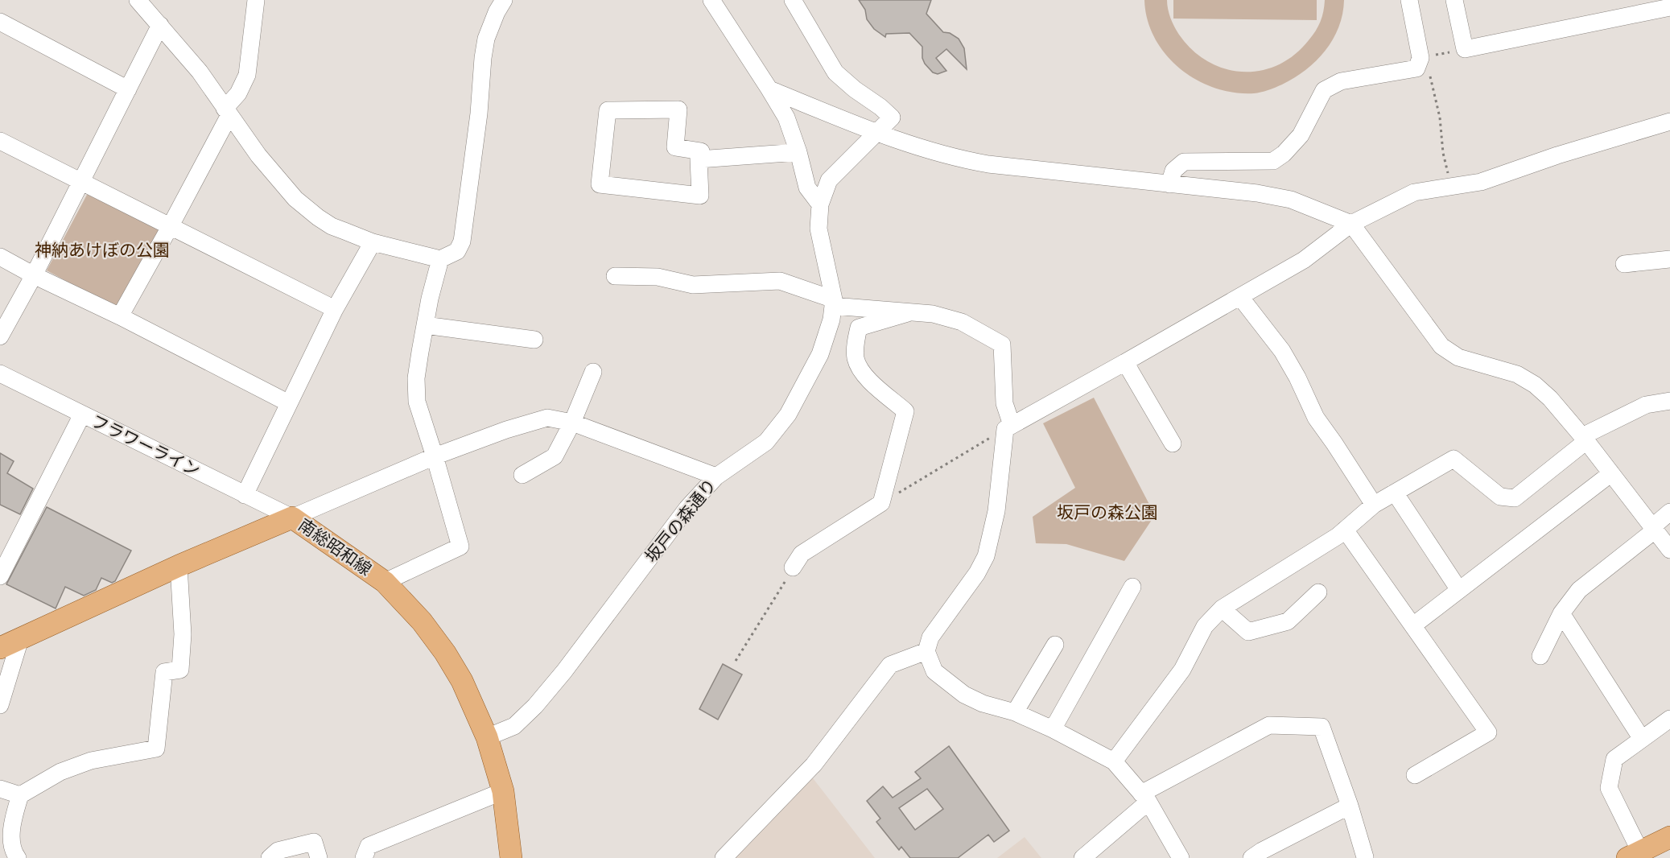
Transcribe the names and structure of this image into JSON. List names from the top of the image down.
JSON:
{
  "streets": {
    "main road": ["南総昭和線"],
    "street": ["フラワーライン", "坂戸の森通り"]
  },
  "crossings": [
    ["フラワーライン", "南総昭和線"],
    ["坂戸の森通り", "南総昭和線"]
  ],
  "parks": ["神納あけぼの公園", "坂戸の森公園"]
}
